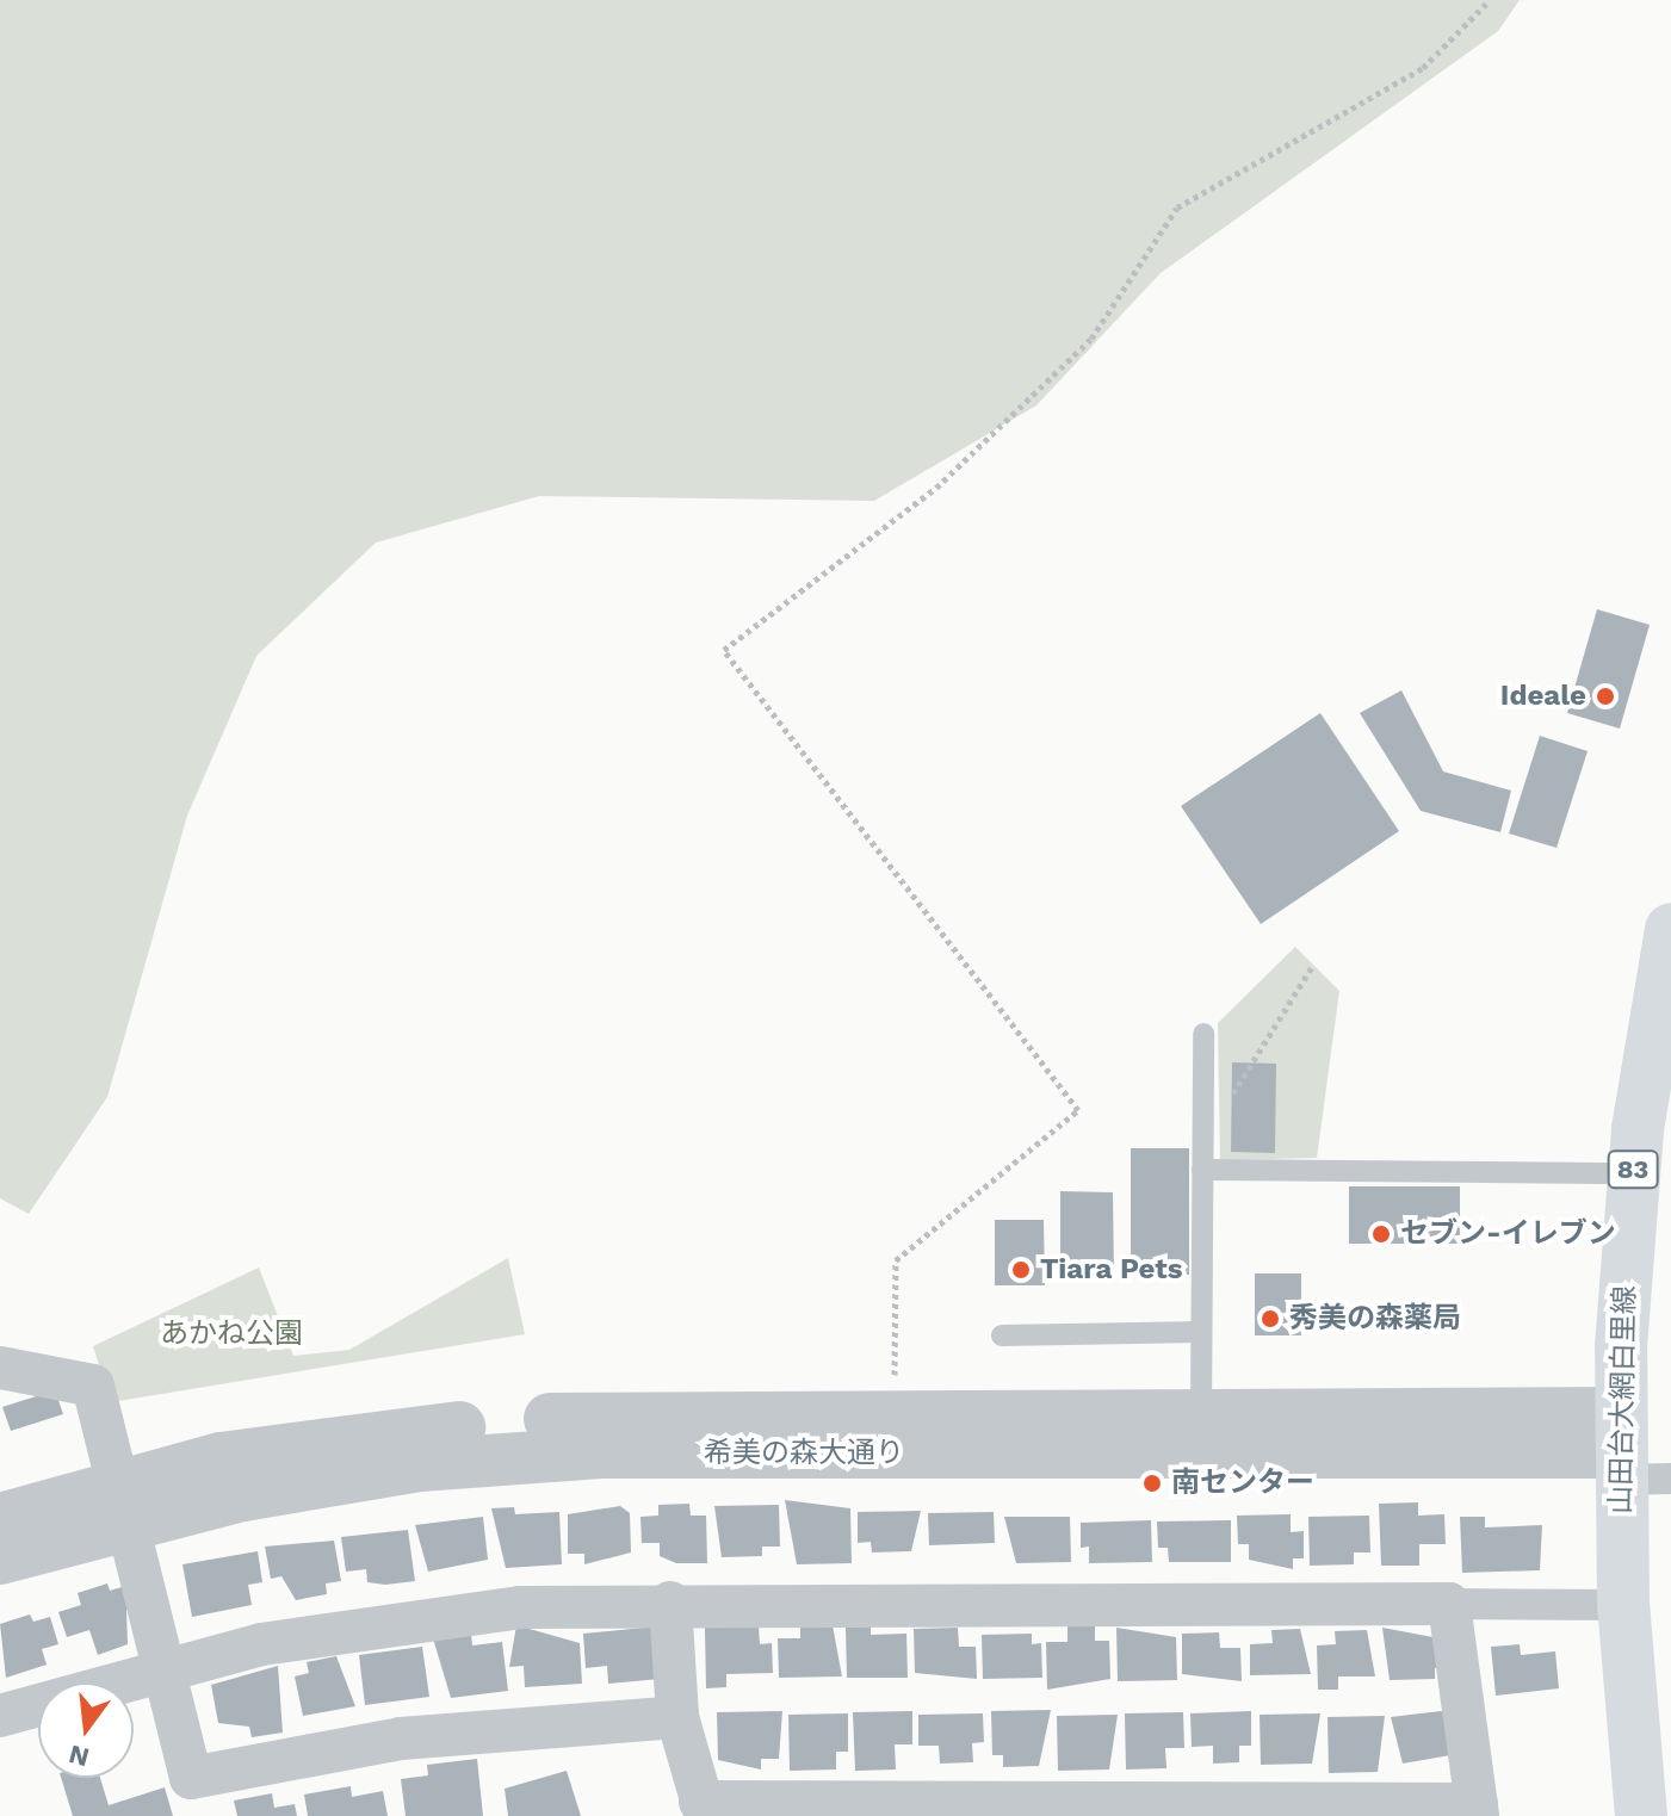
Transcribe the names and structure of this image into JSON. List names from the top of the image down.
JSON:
{
  "streets": {
    "main road": ["83", "山田台大網白里線"],
    "street": ["希美の森大通り"]
  },
  "crossings": [
    ["山田台大網白里線", "希美の森大通り"]
  ],
  "parks": ["あかね公園"],
  "places": [
    "Ideale",
    "セブン-イレブン",
    "Tiara Pets",
    "秀美の森薬局",
    "南センター"
  ],
  "north": "bottom"
}
